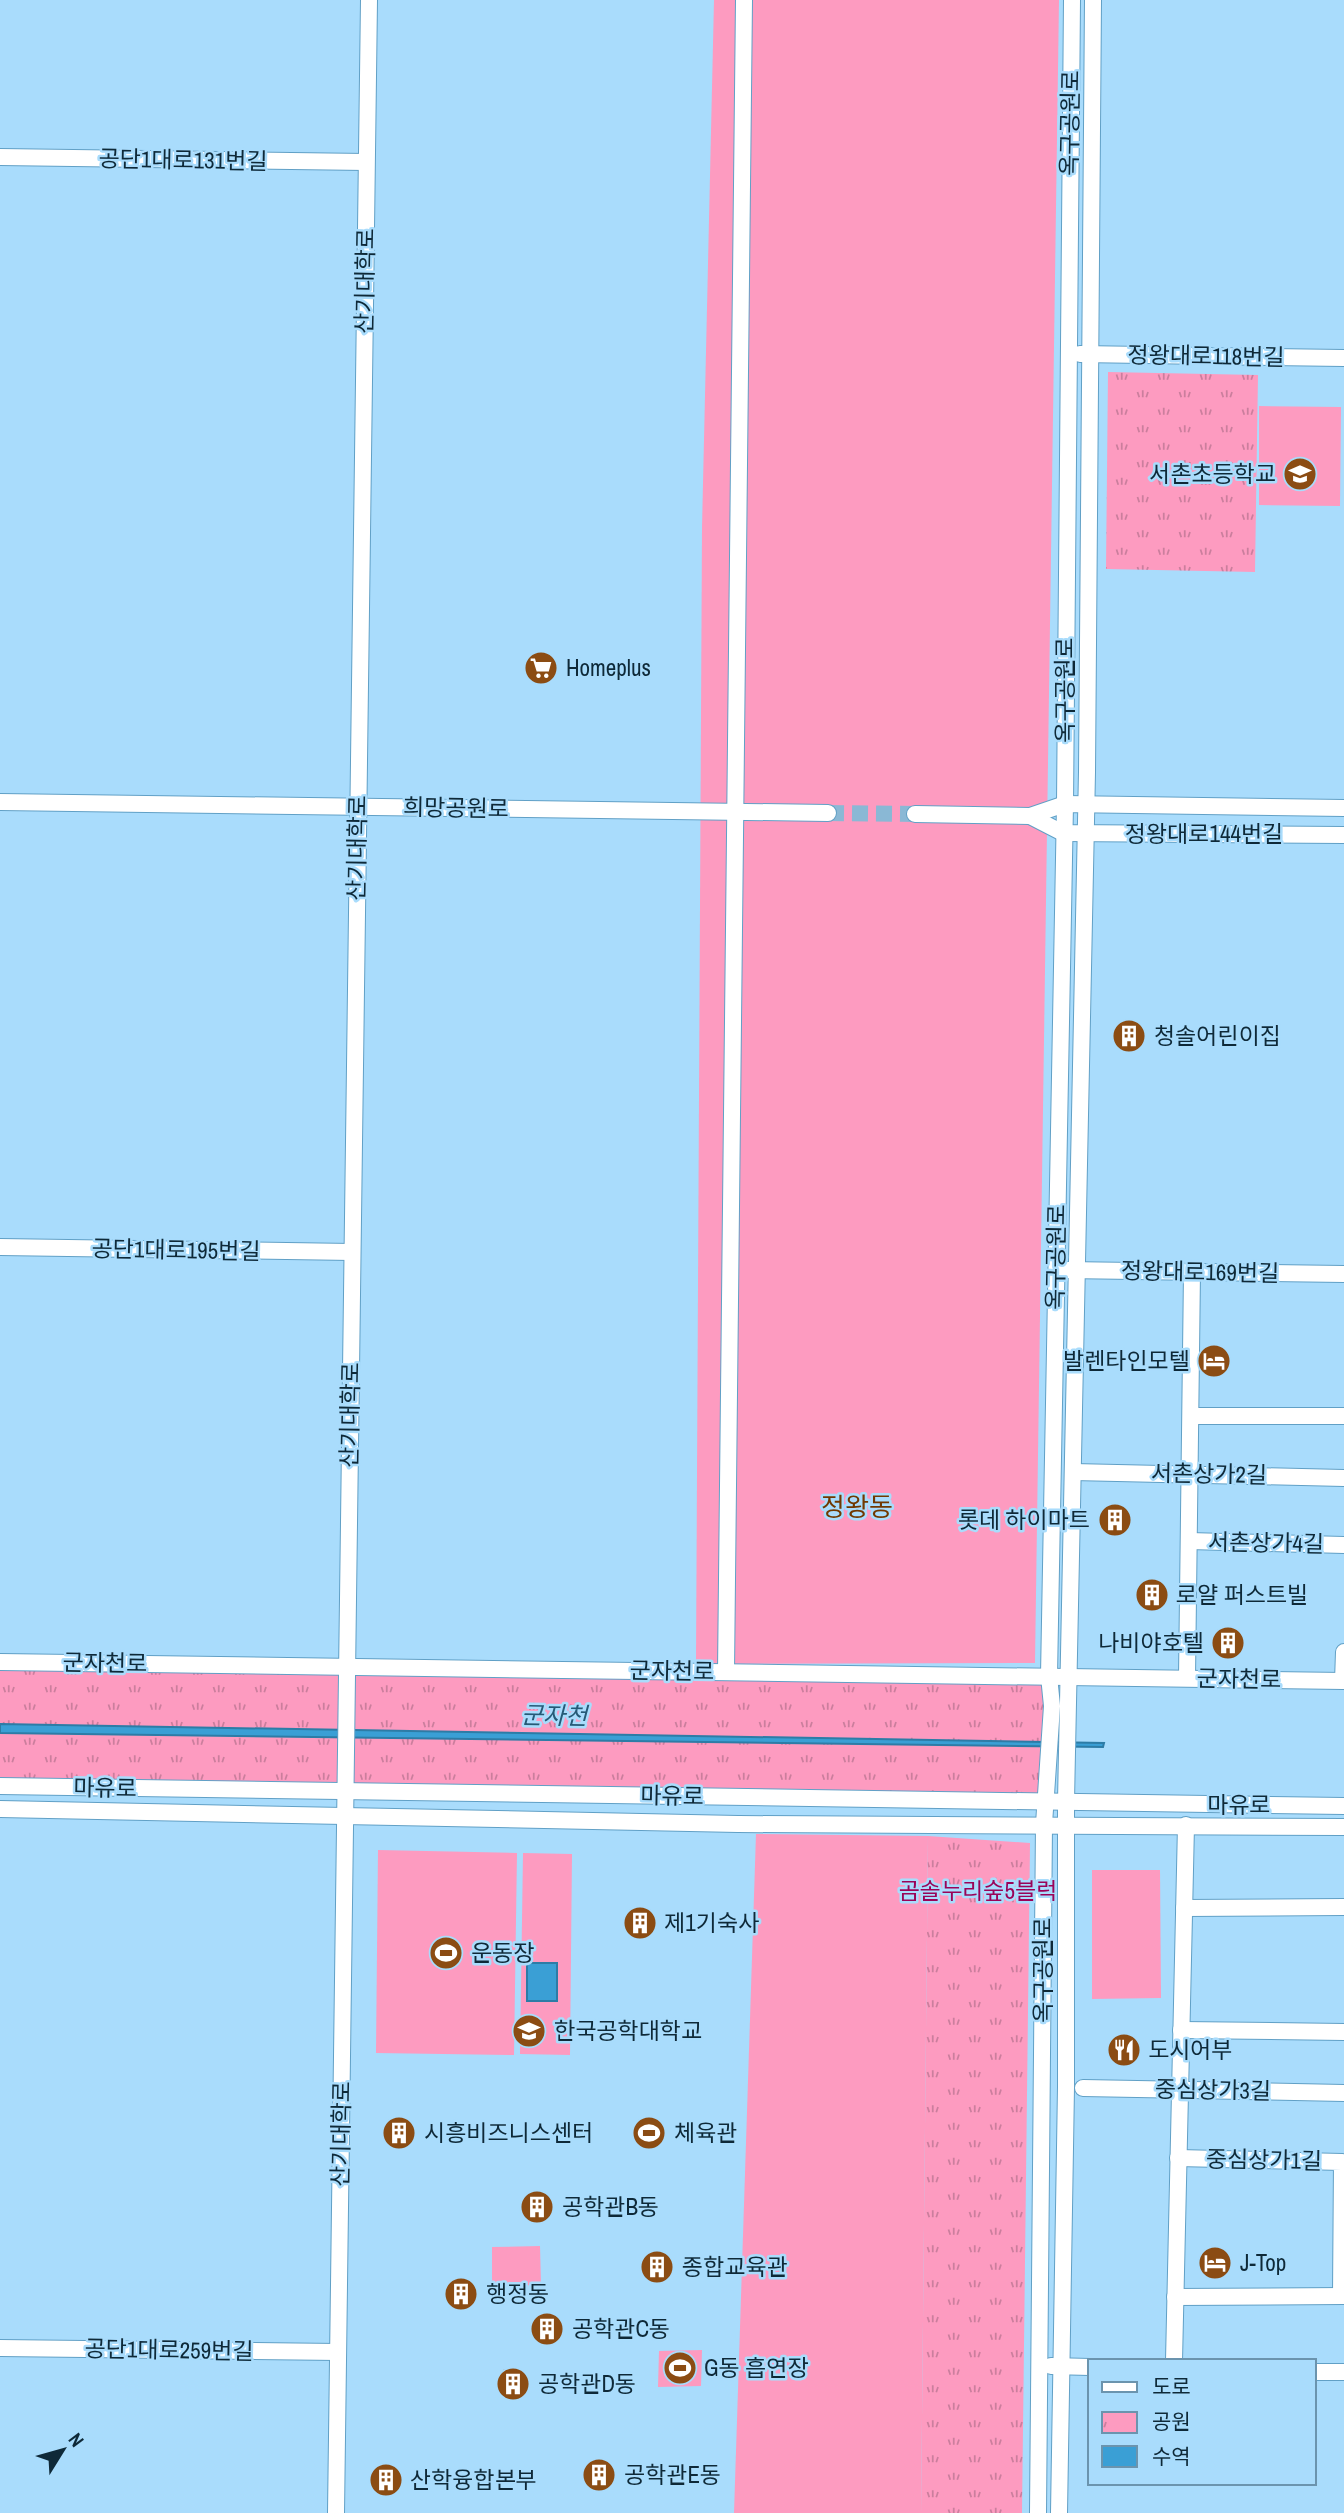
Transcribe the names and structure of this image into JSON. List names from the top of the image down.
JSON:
{
  "streets": {
    "street": [
      "옥구공원로",
      "공단1대로131번길",
      "산기대학로",
      "정왕대로118번길",
      "희망공원로",
      "정왕대로144번길",
      "공단1대로195번길",
      "정왕대로169번길",
      "서촌상가2길",
      "서촌상가4길",
      "군자천로",
      "마유로",
      "중심상가3길",
      "중심상가1길",
      "공단1대로259번길"
    ]
  },
  "crossings": [
    ["옥구공원로", "정왕대로118번길"],
    ["옥구공원로", "정왕대로144번길"],
    ["옥구공원로", "정왕대로169번길"],
    ["옥구공원로", "서촌상가2길"],
    ["옥구공원로", "군자천로"],
    ["옥구공원로", "마유로"],
    ["공단1대로131번길", "산기대학로"],
    ["산기대학로", "희망공원로"],
    ["산기대학로", "공단1대로195번길"],
    ["산기대학로", "군자천로"],
    ["산기대학로", "마유로"],
    ["산기대학로", "공단1대로259번길"],
    ["정왕대로169번길", "서촌상가4길"],
    ["서촌상가2길", "서촌상가4길"],
    ["서촌상가4길", "군자천로"],
    ["마유로", "중심상가1길"],
    ["중심상가3길", "중심상가1길"]
  ],
  "districts": ["정왕동"],
  "water": ["군자천"],
  "parks": ["곰솔누리숲5블럭"],
  "places": {
    "school or university": ["서촌초등학교", "한국공학대학교"],
    "supermarket": ["Homeplus"],
    "building": [
      "청솔어린이집",
      "롯데 하이마트",
      "로얄 퍼스트빌",
      "나비야호텔",
      "제1기숙사",
      "시흥비즈니스센터",
      "공학관B동",
      "종합교육관",
      "행정동",
      "공학관C동",
      "공학관D동",
      "공학관E동",
      "산학융합본부"
    ],
    "hotel": ["발렌타인모텔", "J-Top"],
    "sports": ["운동장", "체육관", "G동 흡연장"],
    "restaurant": ["도시어부"]
  },
  "legend": ["도로", "공원", "수역"],
  "north": "top right"
}
